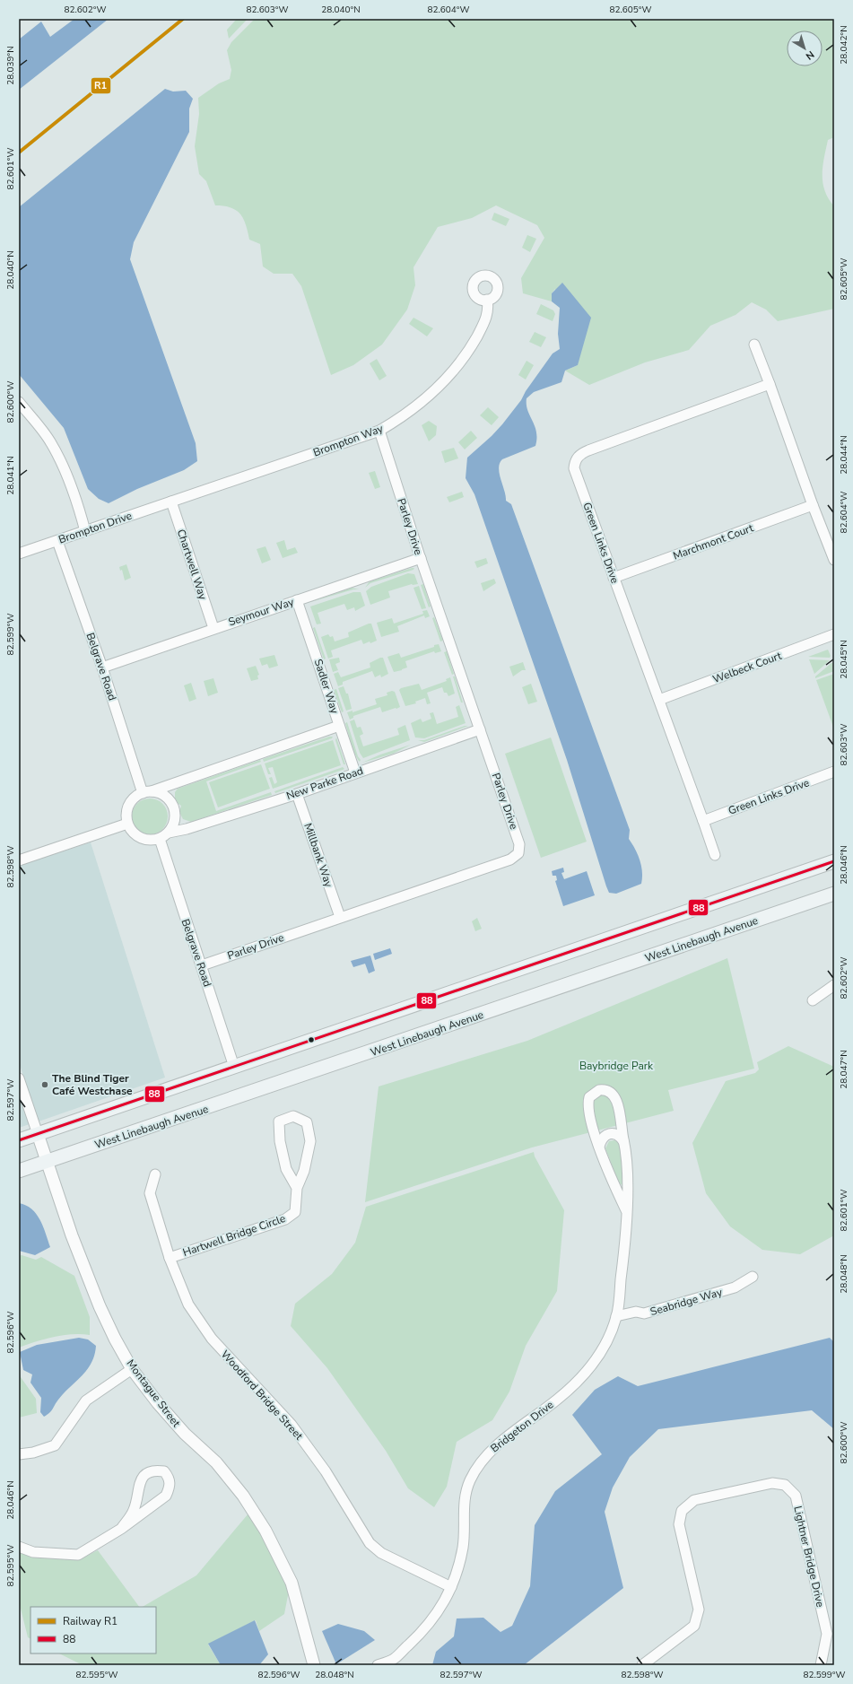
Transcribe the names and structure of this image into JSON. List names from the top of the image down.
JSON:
{
  "streets": {
    "main road": ["West Linebaugh Avenue"],
    "street": [
      "Brompton Way",
      "Parley Drive",
      "Brompton Drive",
      "Marchmont Court",
      "Green Links Drive",
      "Chartwell Way",
      "Seymour Way",
      "Belgrave Road",
      "Welbeck Court",
      "Sadler Way",
      "New Parke Road",
      "Millbank Way",
      "Hartwell Bridge Circle",
      "Seabridge Way",
      "Montague Street",
      "Woodford Bridge Street",
      "Bridgeton Drive",
      "Lightner Bridge Drive"
    ]
  },
  "crossings": [
    ["Brompton Way", "Parley Drive"],
    ["Brompton Way", "Brompton Drive"],
    ["Brompton Way", "Chartwell Way"],
    ["Parley Drive", "Seymour Way"],
    ["Parley Drive", "Belgrave Road"],
    ["Parley Drive", "New Parke Road"],
    ["Parley Drive", "Millbank Way"],
    ["Brompton Drive", "Chartwell Way"],
    ["Brompton Drive", "Belgrave Road"],
    ["Marchmont Court", "Green Links Drive"],
    ["Green Links Drive", "Welbeck Court"],
    ["Chartwell Way", "Seymour Way"],
    ["Seymour Way", "Belgrave Road"],
    ["Seymour Way", "Sadler Way"],
    ["Belgrave Road", "New Parke Road"],
    ["Sadler Way", "New Parke Road"],
    ["New Parke Road", "Millbank Way"],
    ["West Linebaugh Avenue", "Montague Street"],
    ["Hartwell Bridge Circle", "Woodford Bridge Street"],
    ["Seabridge Way", "Bridgeton Drive"],
    ["Woodford Bridge Street", "Bridgeton Drive"]
  ],
  "parks": ["Baybridge Park"],
  "places": ["The Blind Tiger Café Westchase"],
  "lines": ["rail line R1", "transit line 88"],
  "legend": ["Railway R1", "88"],
  "north": "bottom right",
  "coordinates": [
    "82.602°W",
    "82.603°W",
    "28.040°N",
    "82.604°W",
    "82.605°W",
    "28.042°N",
    "28.039°N",
    "82.601°W",
    "82.600°W",
    "28.044°N",
    "28.041°N",
    "82.599°W",
    "28.045°N",
    "28.046°N",
    "82.598°W",
    "28.047°N",
    "82.597°W",
    "28.048°N",
    "82.596°W",
    "82.595°W"
  ]
}
